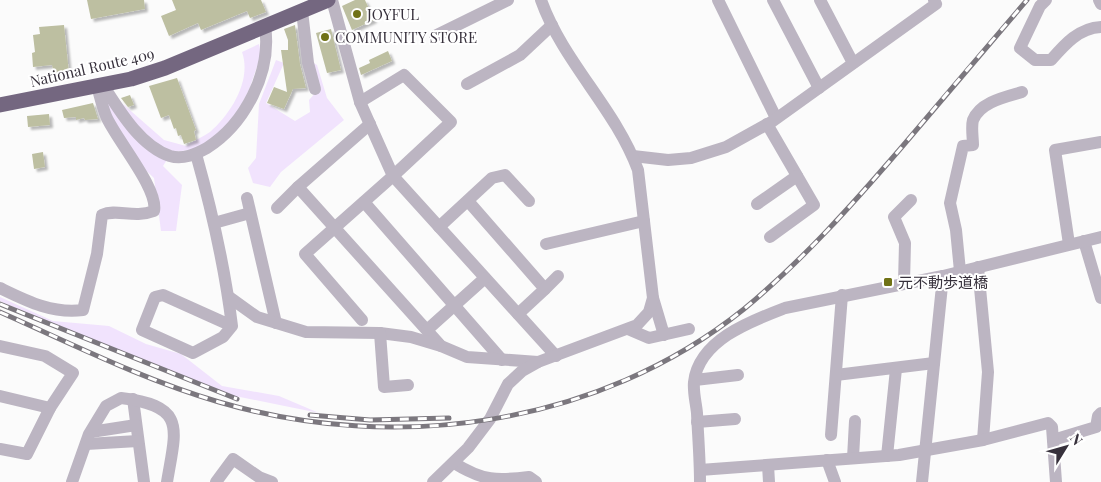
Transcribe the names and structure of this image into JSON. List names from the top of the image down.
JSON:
{
  "streets": {
    "highway": ["National Route 409"]
  },
  "places": {
    "other": ["JOYFUL", "COMMUNITY STORE"],
    "transit": ["元不動歩道橋"]
  },
  "north": "top right"
}
